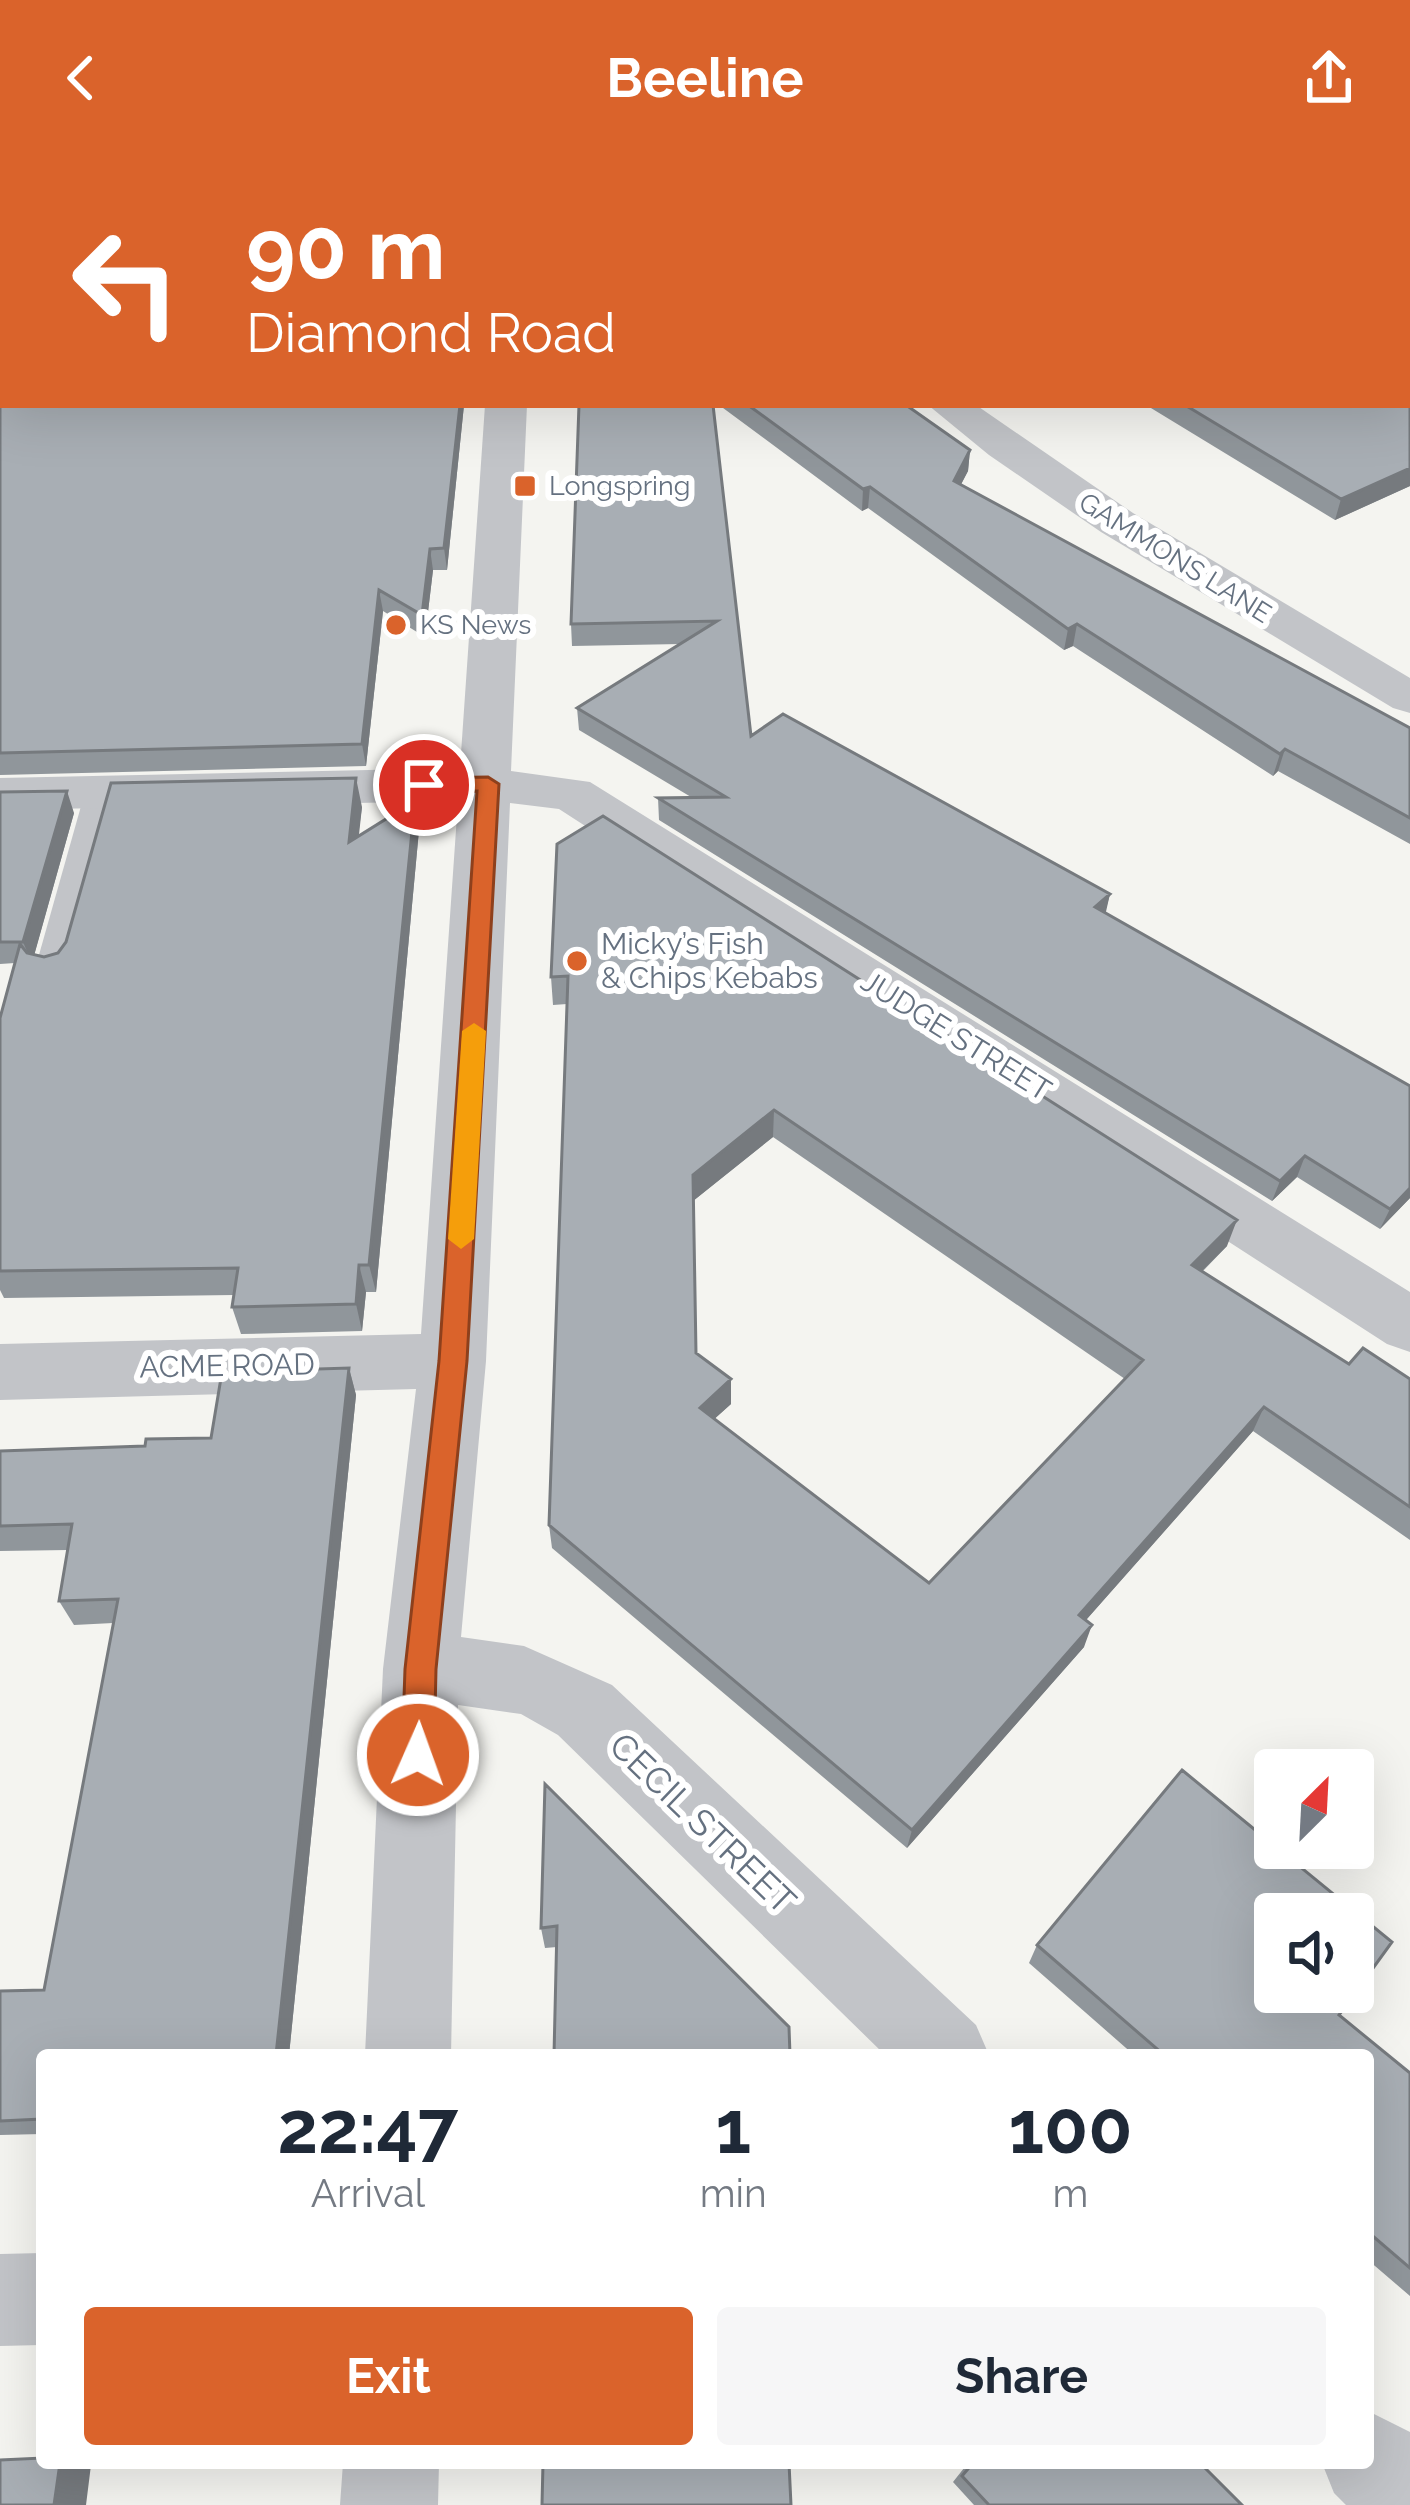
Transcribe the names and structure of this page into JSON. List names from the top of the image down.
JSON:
{
  "streets": {
    "street": [
      "GAMMONS LANE",
      "JUDGE STREET",
      "ACME ROAD",
      "CECIL STREET"
    ]
  },
  "places": {
    "transit": ["Longspring"],
    "other": ["KS News", "Micky’s Fish & Chips Kebabs"]
  },
  "north": "top right",
  "page": {
    "header": "Beeline",
    "turn": ["90 m", "Diamond Road"],
    "eta": [
      "22:47",
      "Arrival",
      "1",
      "min",
      "100",
      "m"
    ],
    "buttons": ["Exit", "Share"]
  }
}
